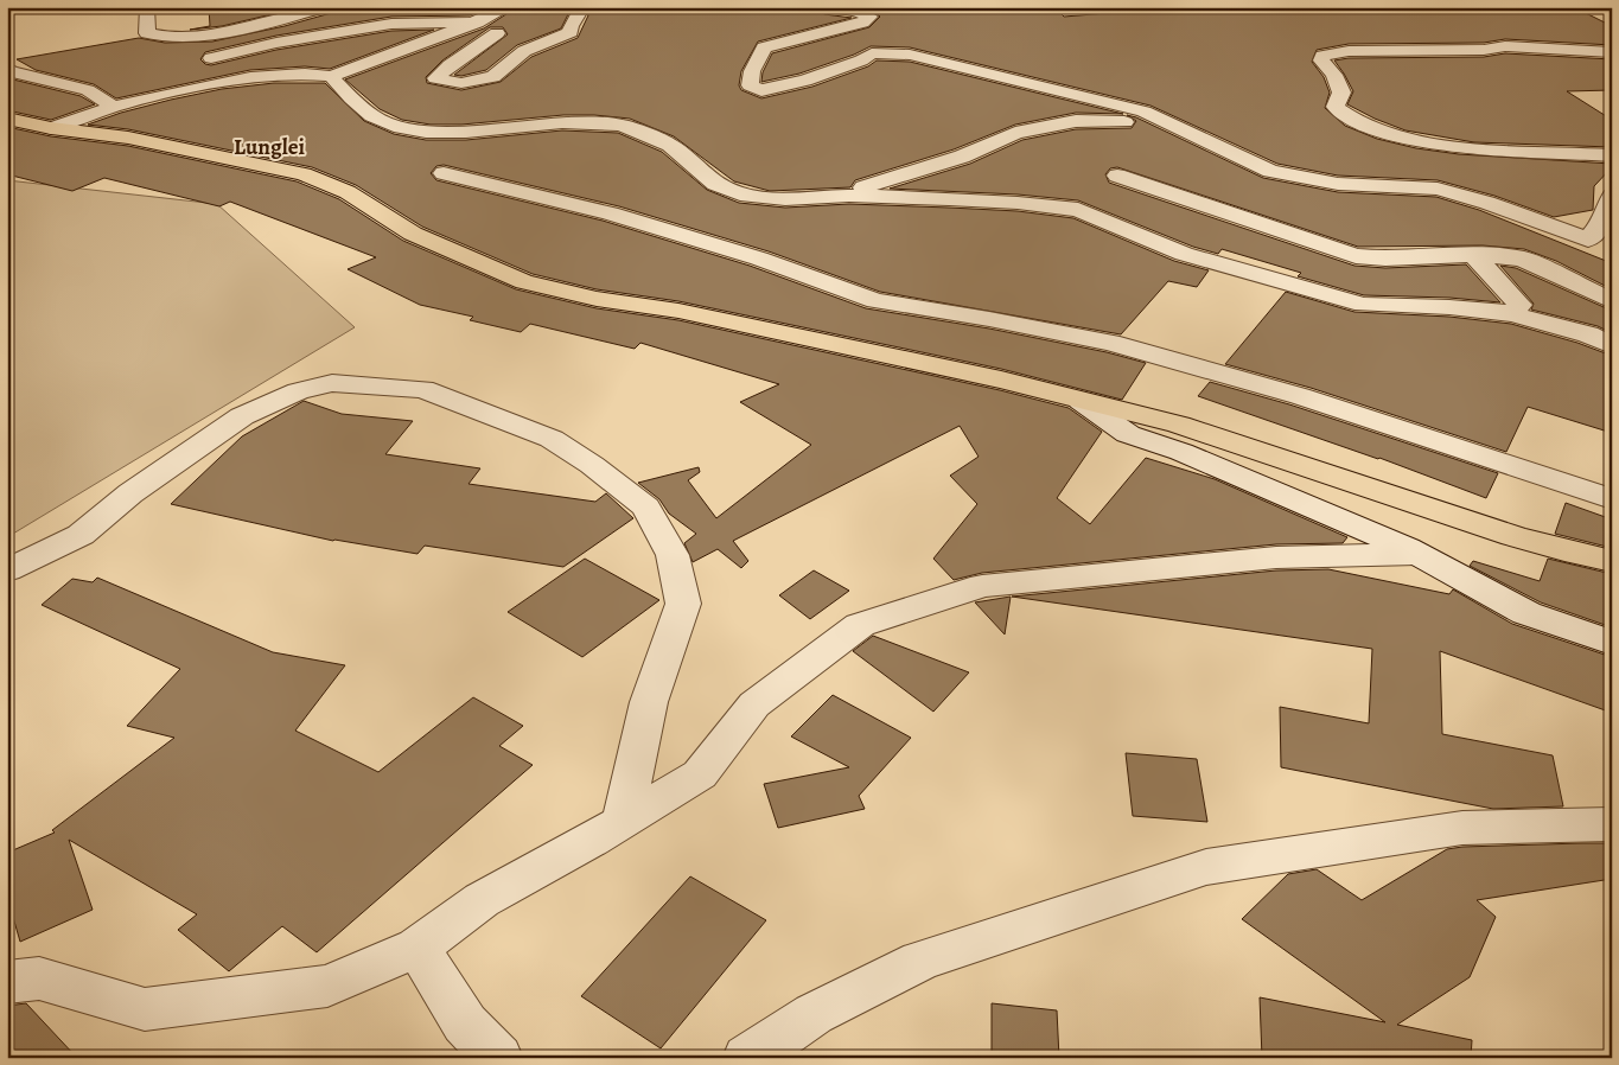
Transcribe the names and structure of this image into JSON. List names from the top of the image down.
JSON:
{
  "districts": ["Lunglei"]
}
